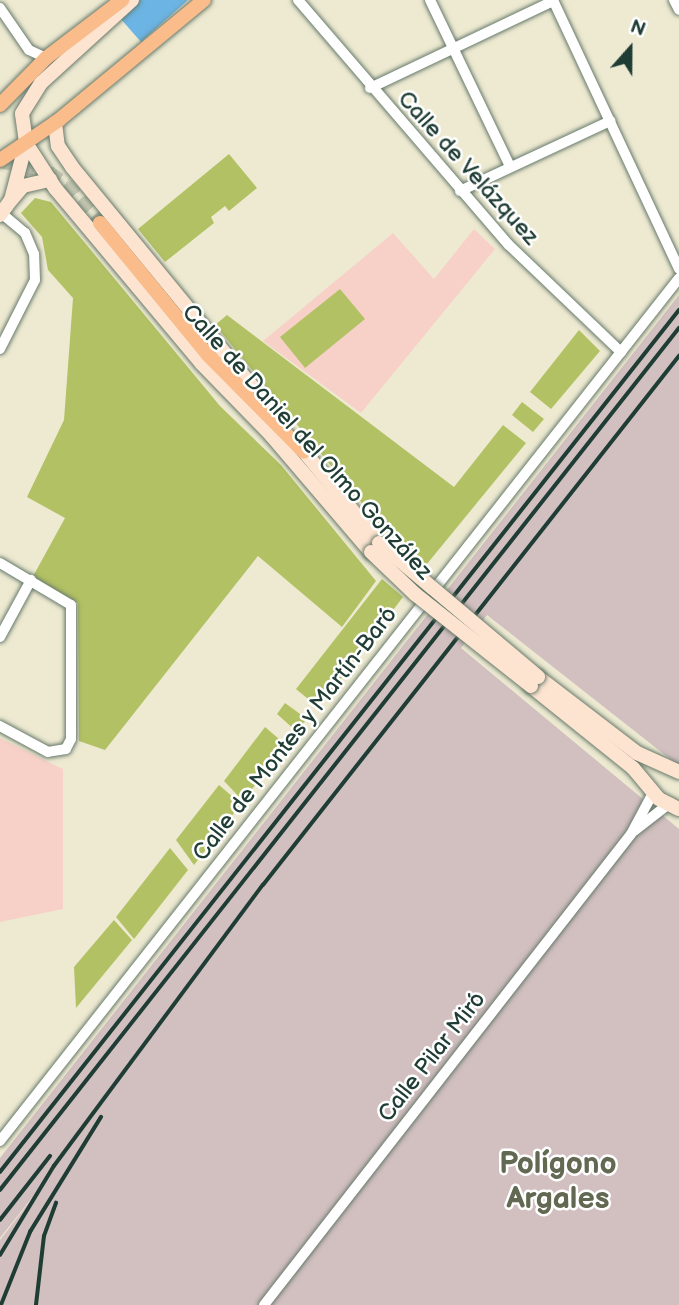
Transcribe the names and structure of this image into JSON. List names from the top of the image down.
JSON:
{
  "streets": {
    "main road": ["Calle de Daniel del Olmo González"],
    "street": ["Calle de Velázquez", "Calle de Montes y Martín-Baró", "Calle Pilar Miró"]
  },
  "crossings": [
    ["Calle de Velázquez", "Calle de Montes y Martín-Baró"],
    ["Calle de Daniel del Olmo González", "Calle Pilar Miró"]
  ],
  "districts": ["Polígono Argales"],
  "north": "top"
}
